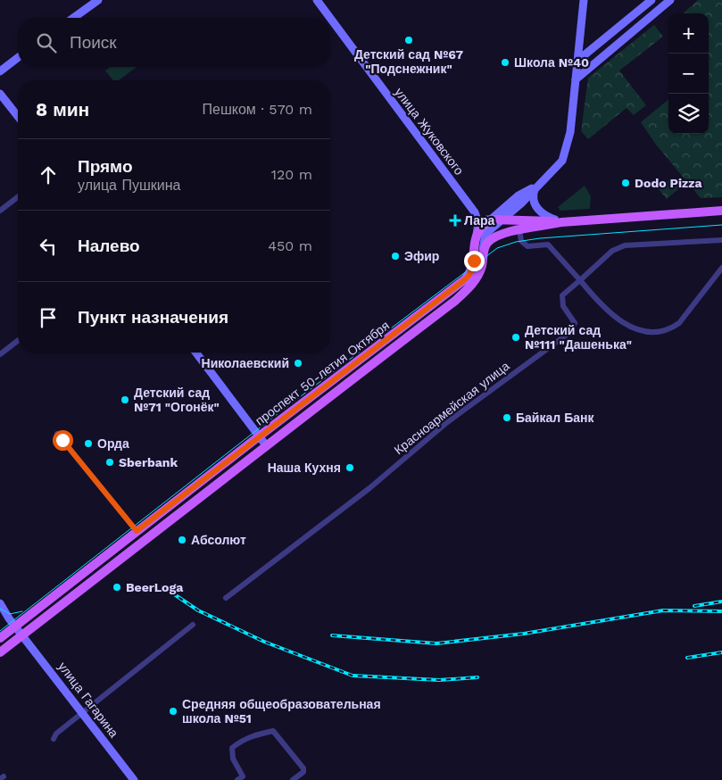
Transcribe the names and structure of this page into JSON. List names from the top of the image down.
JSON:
{
  "streets": {
    "main road": ["проспект 50-летия Октября"],
    "street": ["улица Жуковского", "Красноармейская улица", "улица Гагарина"]
  },
  "crossings": [
    ["проспект 50-летия Октября", "улица Гагарина"]
  ],
  "places": {
    "other": [
      "Детский сад №67 \"Подснежник\"",
      "Школа №40",
      "Dodo Pizza",
      "Эфир",
      "Детский сад №111 \"Дашенька\"",
      "Николаевский",
      "Детский сад №71 \"Огонёк\"",
      "Байкал Банк",
      "Орда",
      "Sberbank",
      "Наша Кухня",
      "Абсолют",
      "BeerLoga",
      "Средняя общеобразовательная школа №51"
    ],
    "health": ["Лара"]
  },
  "page": {
    "map_buttons": ["+", "−"],
    "search": "Поиск",
    "heading": ["8 мин", "Пешком · 570 m"],
    "list": [
      ["Прямо", "улица Пушкина", "120 m"],
      ["Налево", "450 m"],
      "Пункт назначения"
    ]
  }
}
